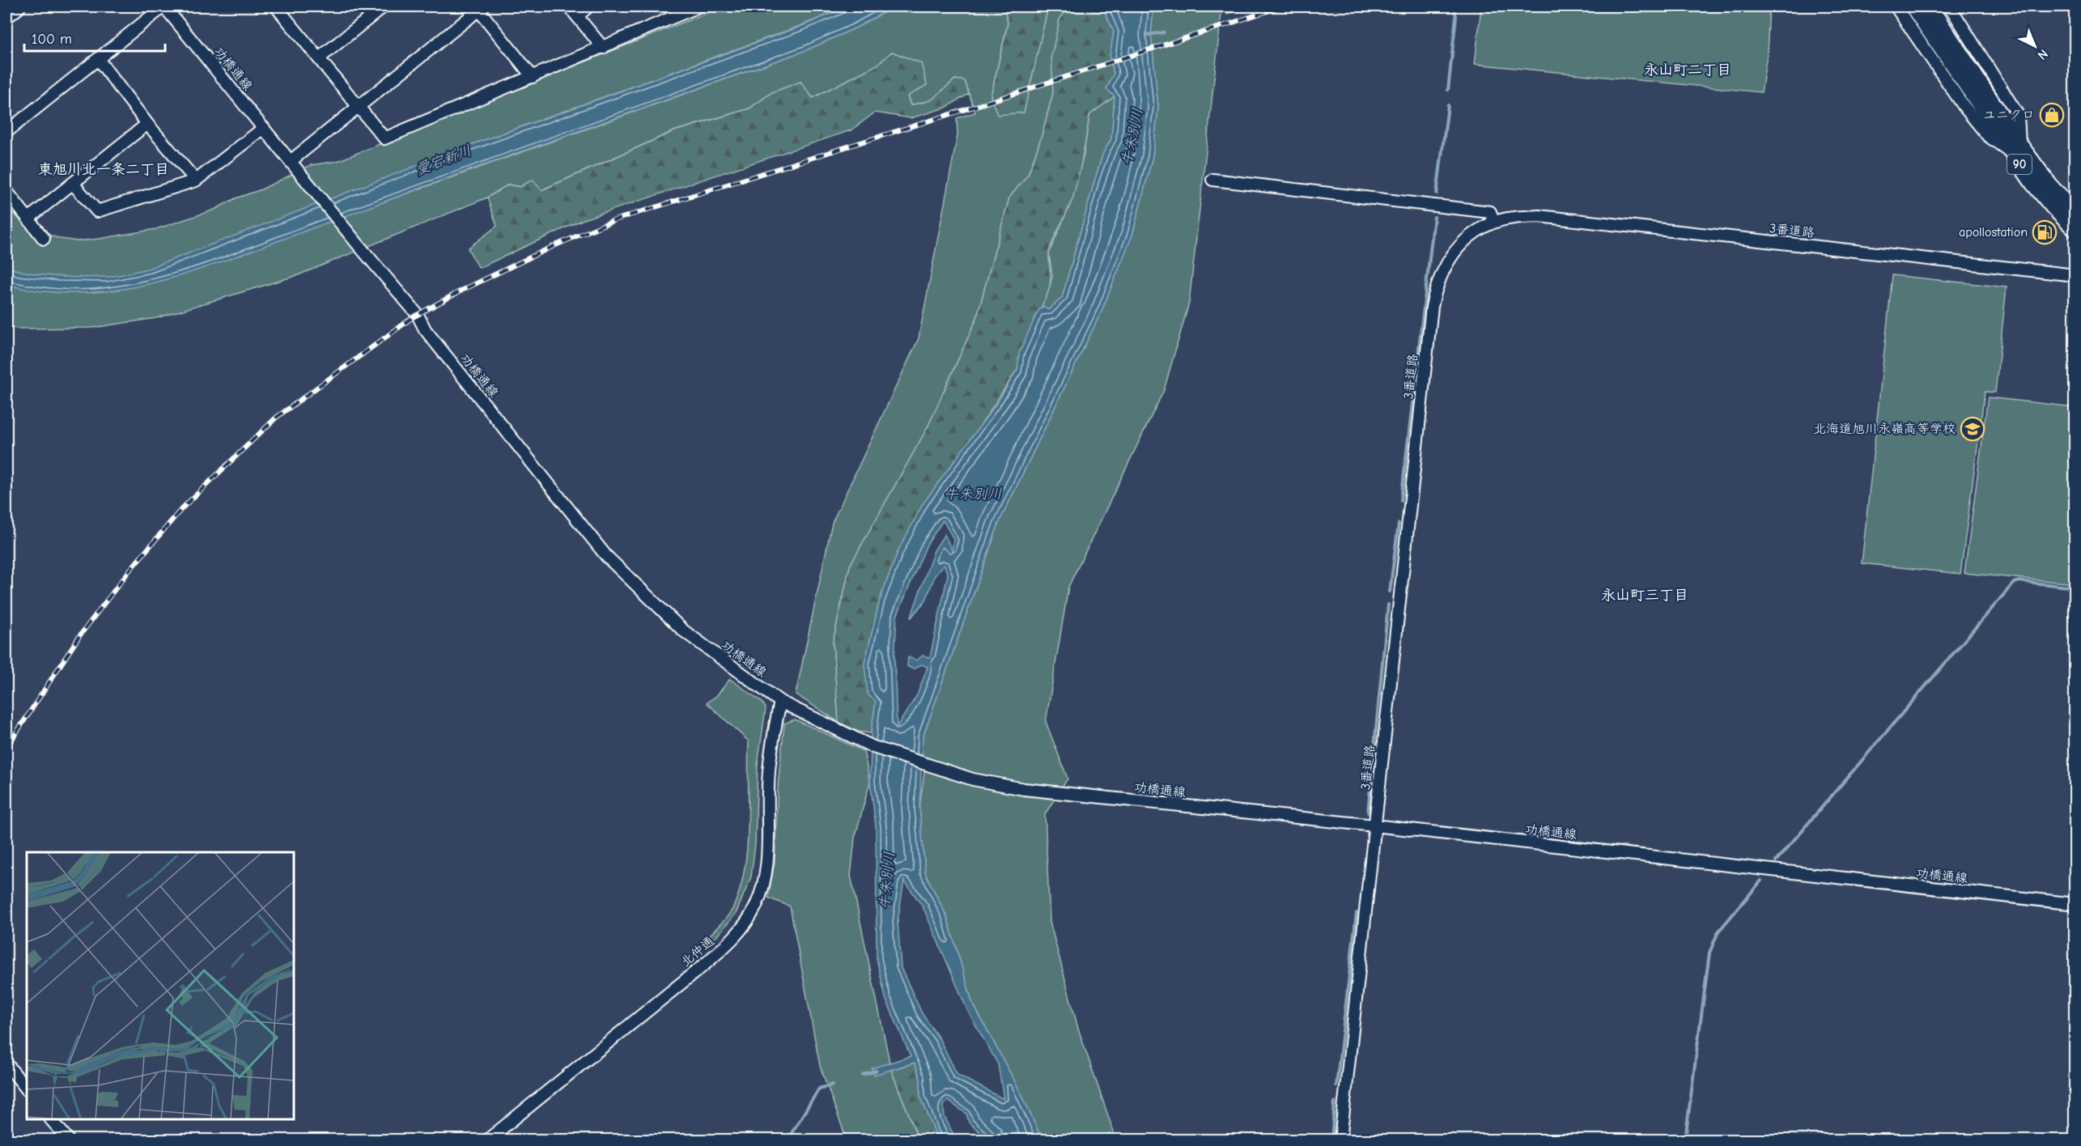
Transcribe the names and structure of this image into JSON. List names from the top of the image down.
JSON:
{
  "streets": {
    "main road": ["90"],
    "street": ["功橋通線", "3番道路", "北仲通"]
  },
  "crossings": [
    ["功橋通線", "3番道路"],
    ["功橋通線", "北仲通"]
  ],
  "districts": ["永山町二丁目", "東旭川北一条二丁目", "永山町三丁目"],
  "water": ["牛朱別川", "愛宕新川"],
  "places": {
    "shop": ["ユニクロ"],
    "fuel station": ["apollostation"],
    "school or university": ["北海道旭川永嶺高等学校"]
  },
  "scale_bar": "100 m",
  "north": "bottom right"
}
